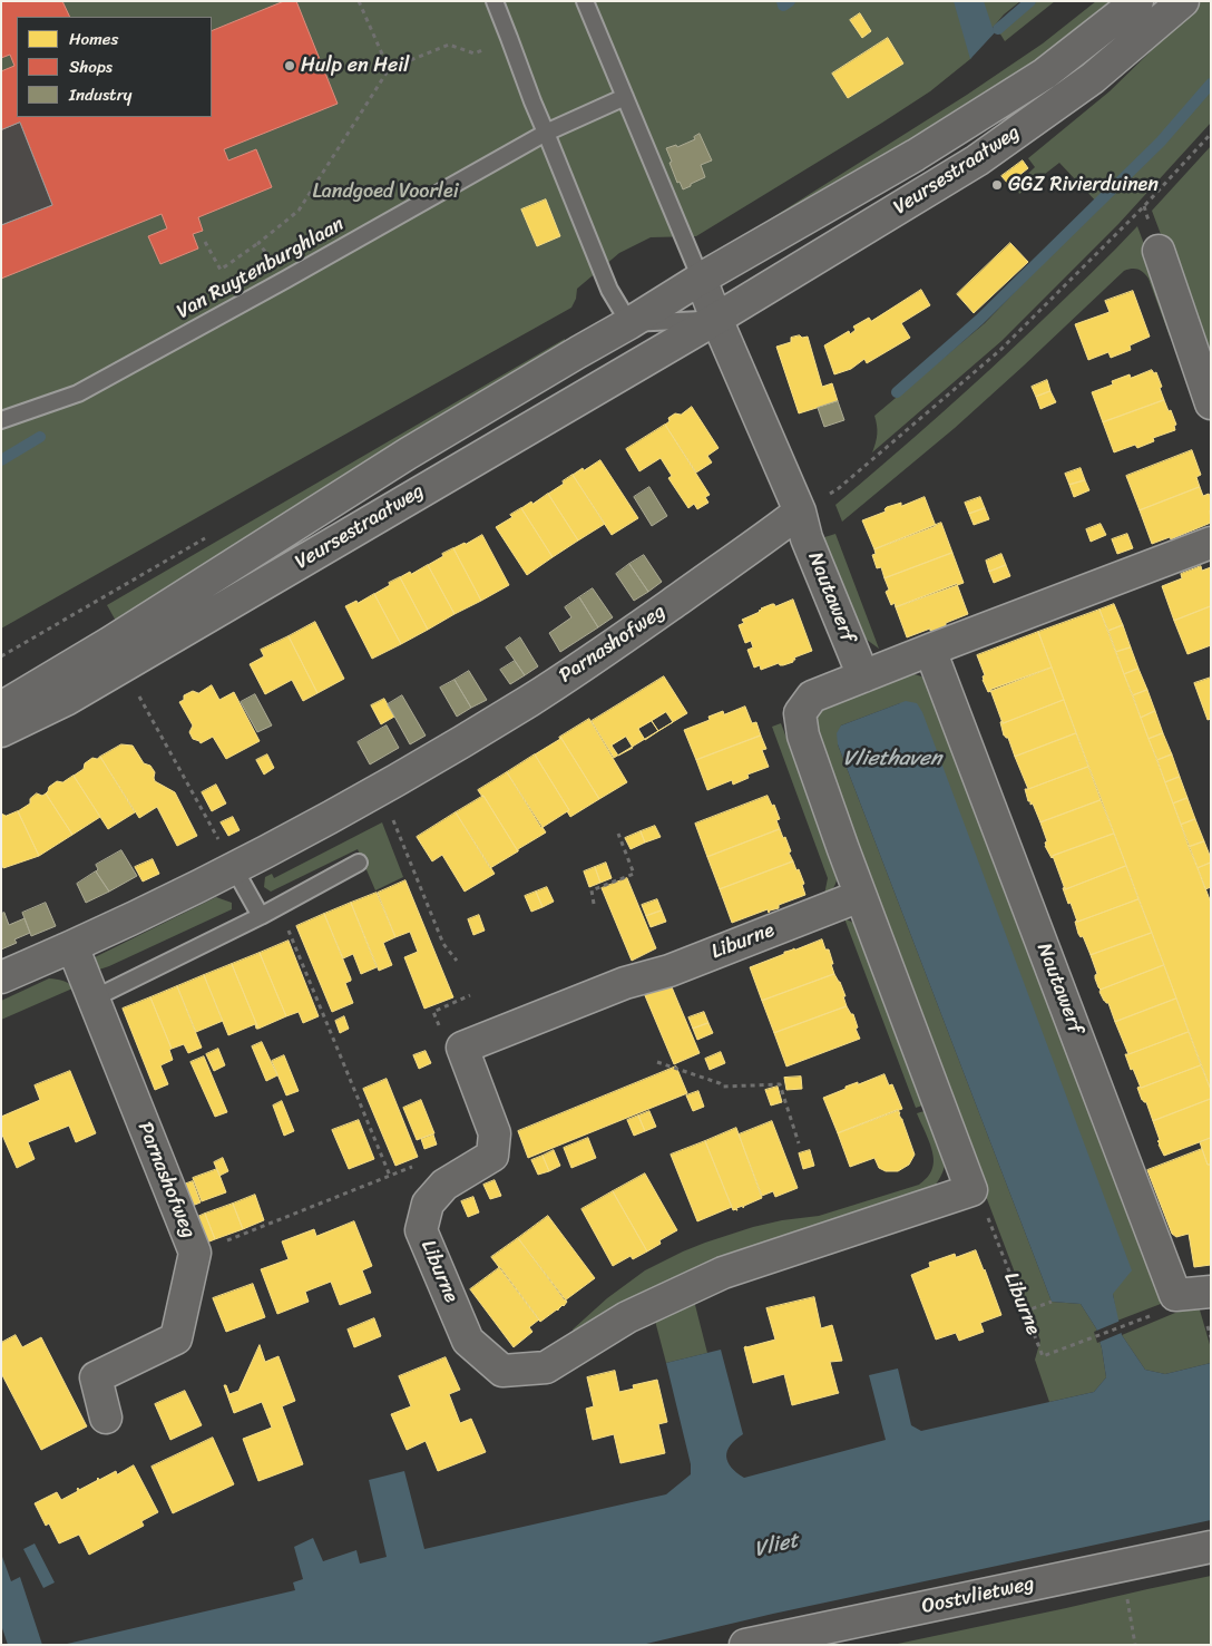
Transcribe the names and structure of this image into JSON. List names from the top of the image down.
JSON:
{
  "streets": {
    "street": [
      "Veursestraatweg",
      "Nautawerf",
      "Parnashofweg",
      "Liburne",
      "Oostvlietweg"
    ],
    "lane": ["Van Ruytenburghlaan"]
  },
  "crossings": [
    ["Nautawerf", "Parnashofweg"]
  ],
  "water": ["Vliethaven", "Vliet"],
  "parks": ["Landgoed Voorlei"],
  "places": ["Hulp en Heil", "GGZ Rivierduinen"],
  "legend": ["Homes", "Shops", "Industry"]
}
